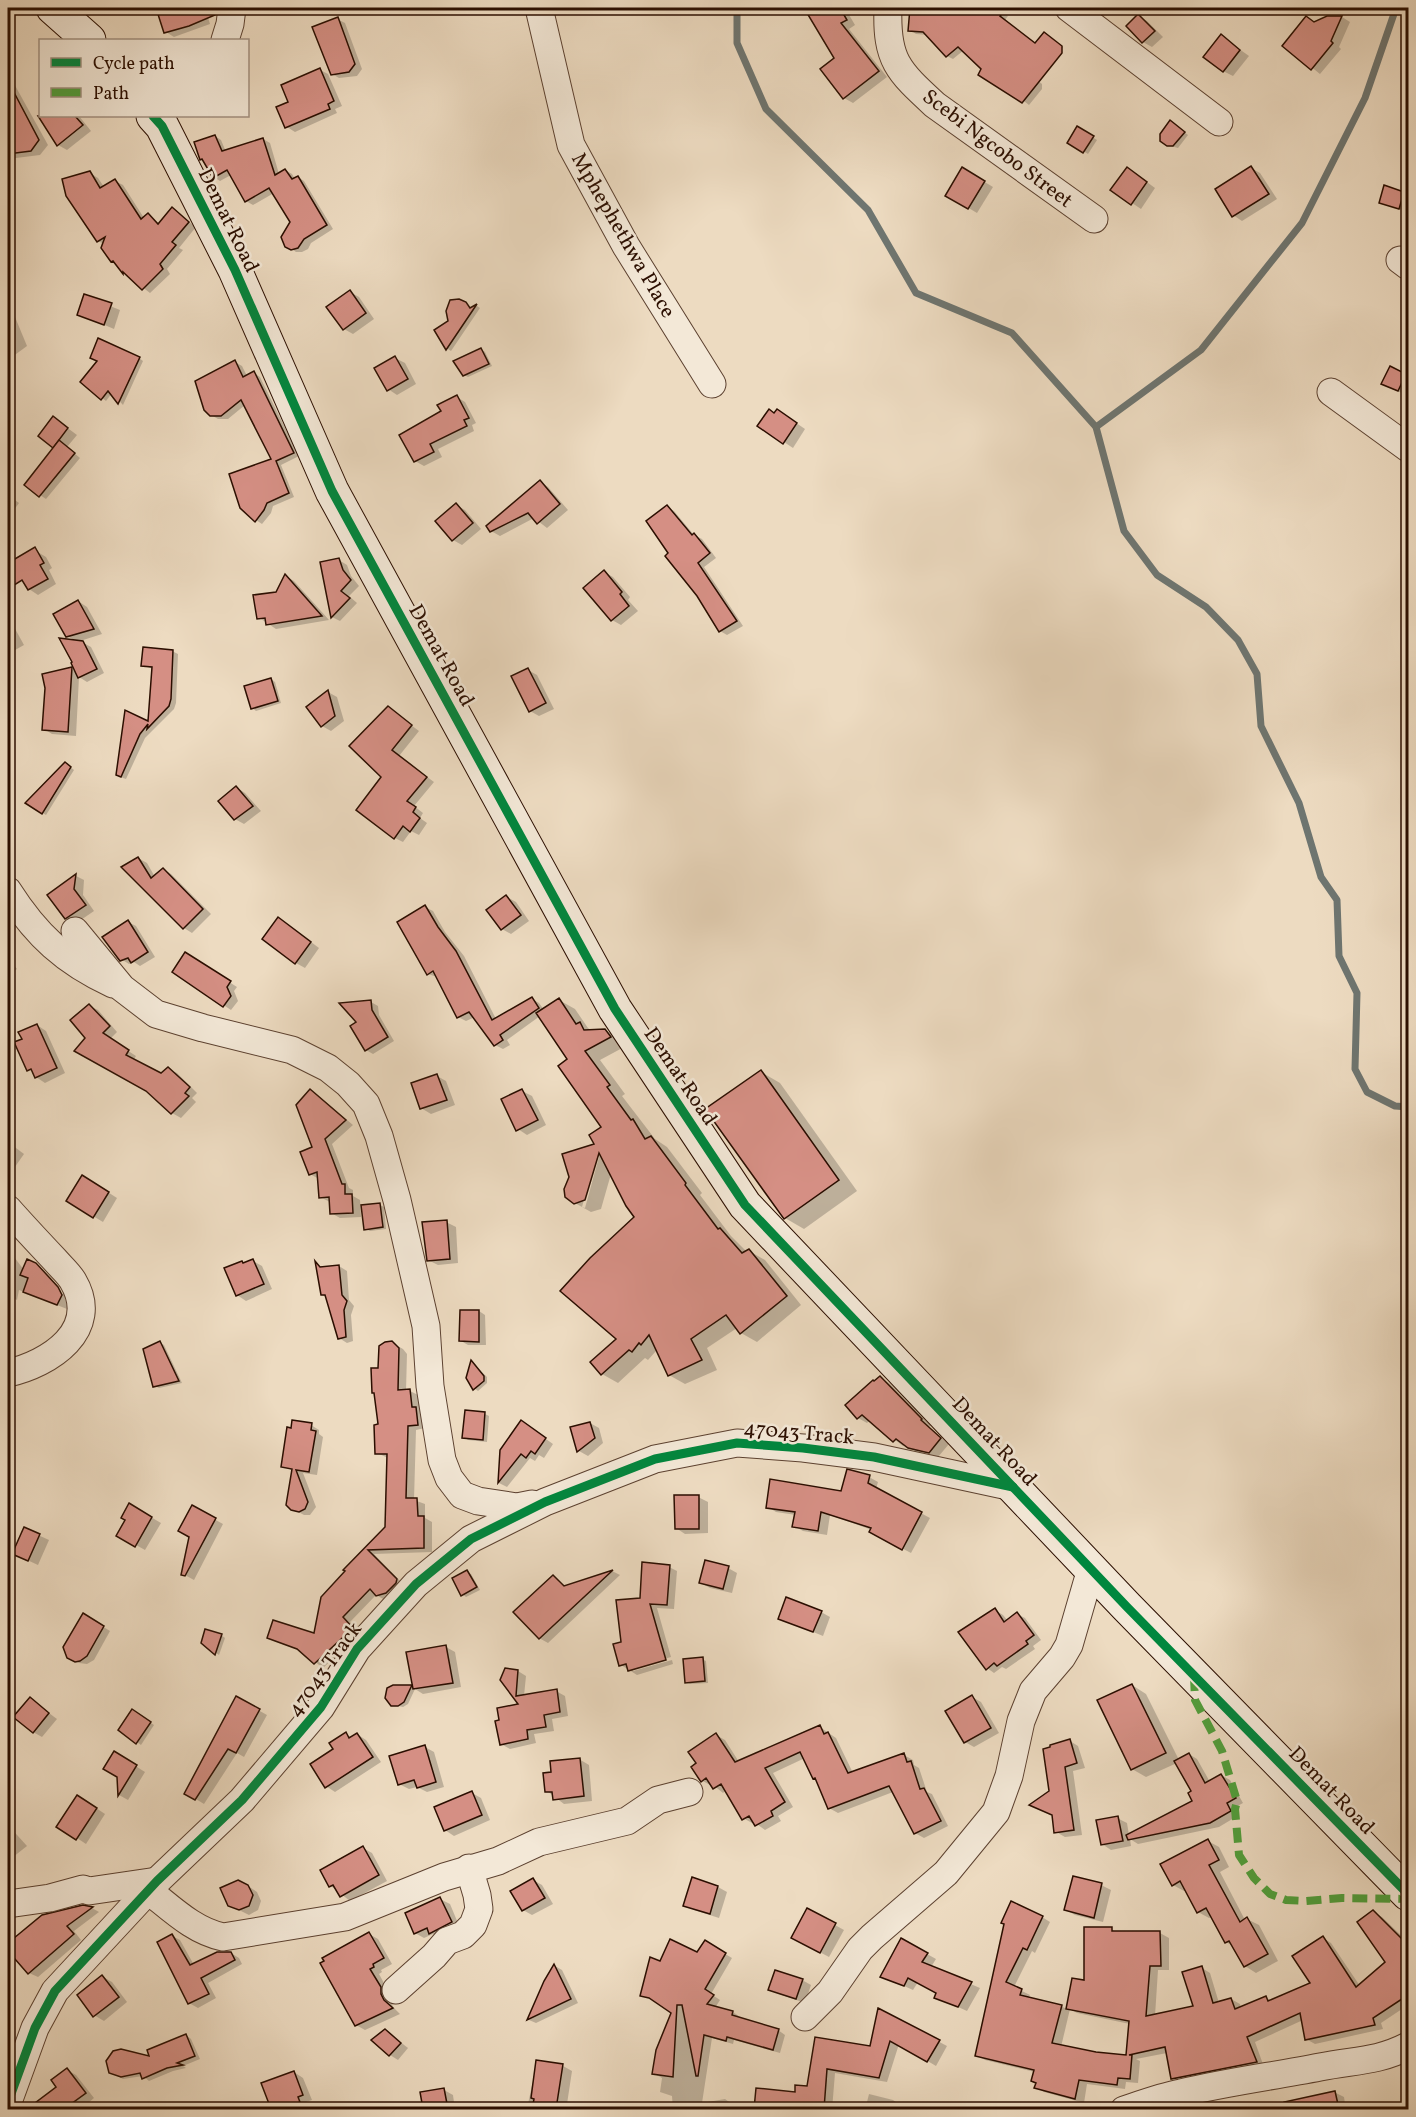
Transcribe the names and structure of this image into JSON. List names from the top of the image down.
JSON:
{
  "streets": {
    "street": [
      "Scebi Ngcobo Street",
      "Demat Road",
      "Mphephethwa Place",
      "47043 Track"
    ]
  },
  "crossings": [
    ["Demat Road", "47043 Track"]
  ],
  "legend": ["Cycle path", "Path"]
}
